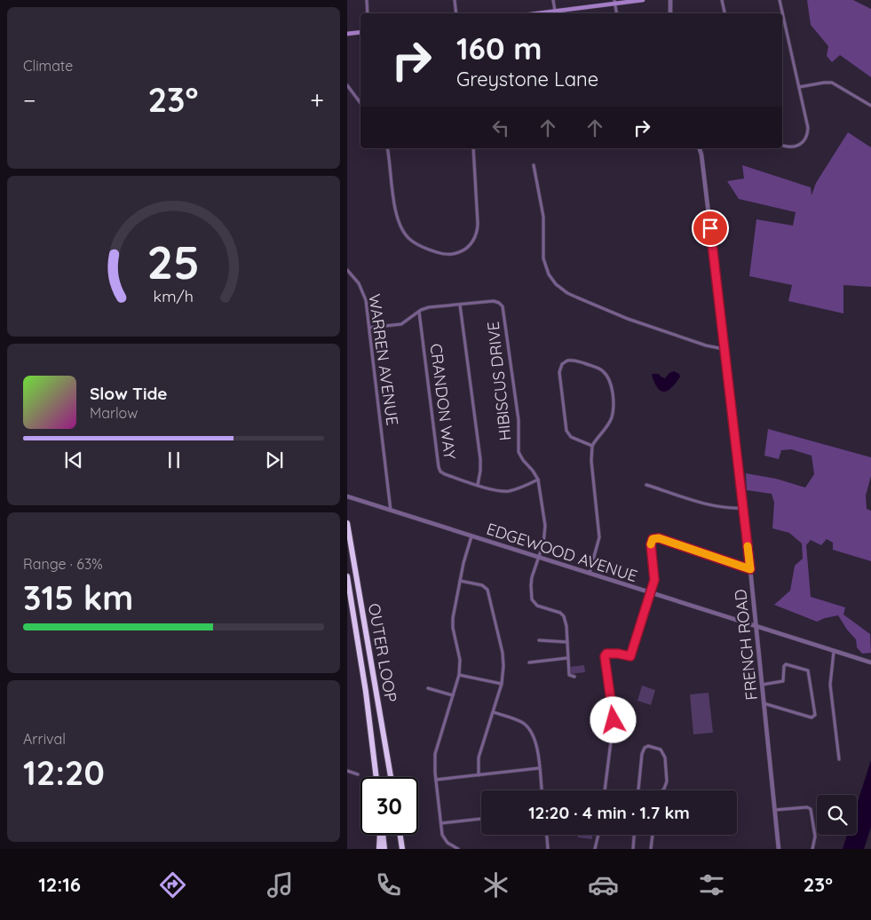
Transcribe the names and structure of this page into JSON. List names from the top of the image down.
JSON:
{
  "streets": {
    "highway": ["OUTER LOOP"],
    "street": [
      "WARREN AVENUE",
      "HIBISCUS DRIVE",
      "CRANDON WAY",
      "EDGEWOOD AVENUE",
      "FRENCH ROAD"
    ]
  },
  "crossings": [
    ["WARREN AVENUE", "HIBISCUS DRIVE"],
    ["WARREN AVENUE", "EDGEWOOD AVENUE"],
    ["HIBISCUS DRIVE", "CRANDON WAY"],
    ["HIBISCUS DRIVE", "EDGEWOOD AVENUE"],
    ["EDGEWOOD AVENUE", "FRENCH ROAD"]
  ],
  "page": {
    "tile": [
      "Climate",
      ["Range · 63%", "315 km"],
      ["Arrival", "12:20"]
    ],
    "turn": ["160 m", "Greystone Lane"],
    "heat": ["−", "23°", "+"],
    "song": ["Slow Tide", "Marlow"],
    "limit": "30",
    "trip": "12:20 · 4 min · 1.7 km",
    "tabs": ["12:16", "23°"],
    "gauge": ["25", "km/h"]
  }
}
